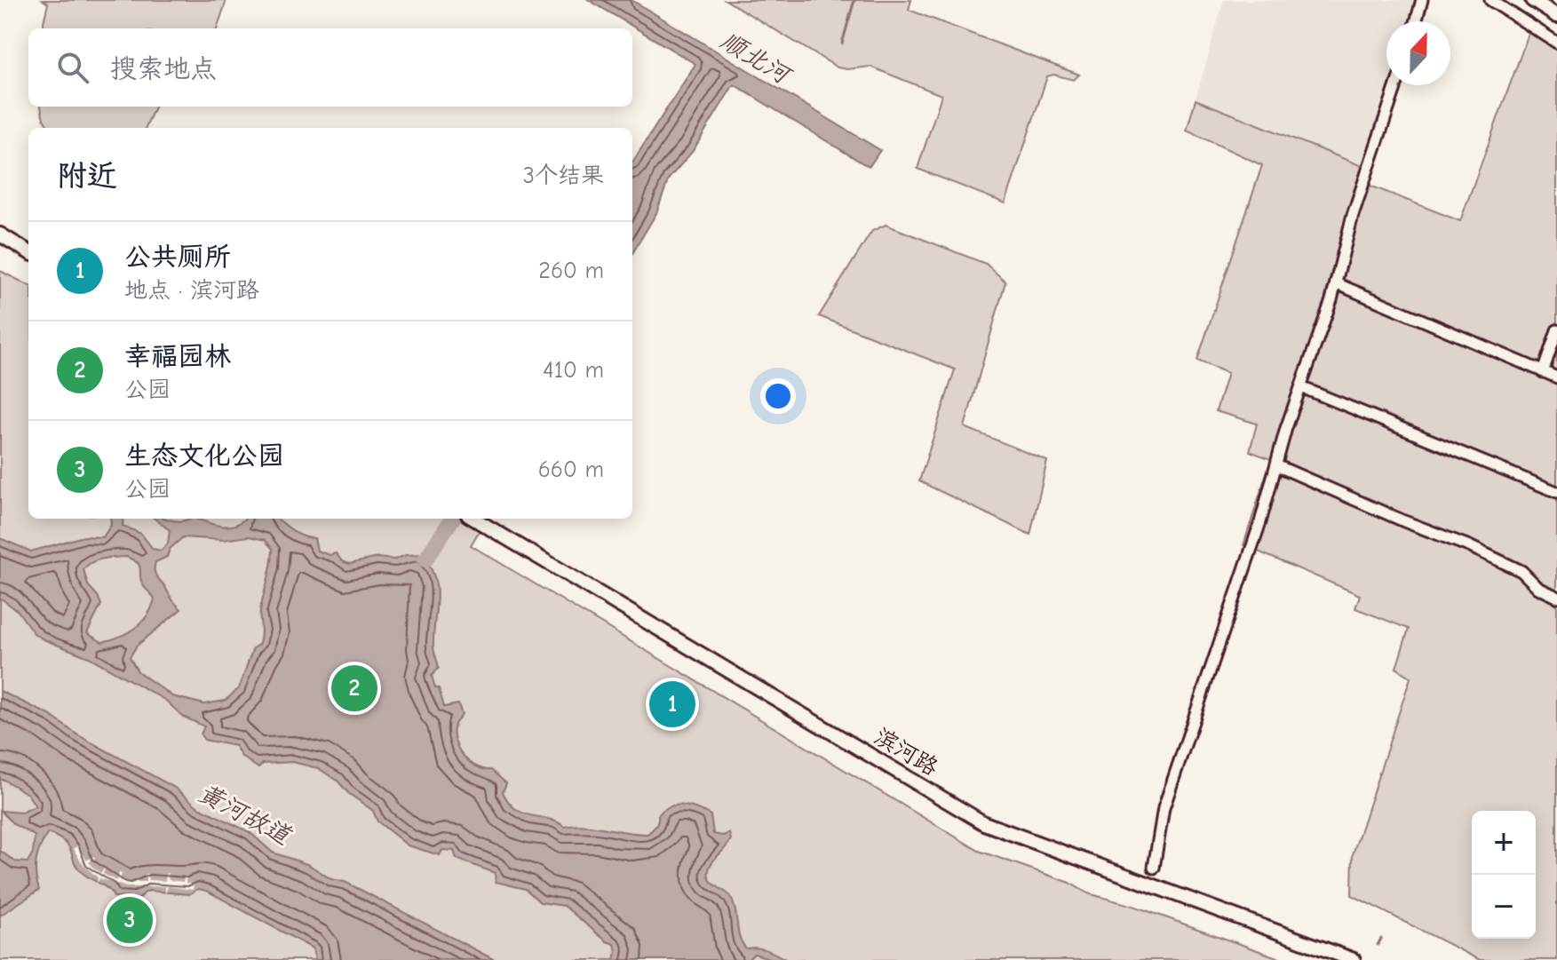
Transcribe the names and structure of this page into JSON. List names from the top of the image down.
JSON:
{
  "streets": {
    "main road": ["滨河路"]
  },
  "water": ["顺北河", "黄河故道"],
  "north": "top",
  "page": {
    "search": "搜索地点",
    "heading": ["附近", "3个结果"],
    "list": [
      {
        "mark": "1",
        "name": "公共厕所",
        "note": "地点 · 滨河路",
        "value": "260 m"
      },
      {
        "mark": "2",
        "name": "幸福园林",
        "note": "公园",
        "value": "410 m"
      },
      {
        "mark": "3",
        "name": "生态文化公园",
        "note": "公园",
        "value": "660 m"
      }
    ],
    "pins": ["2", "1", "3"],
    "map_buttons": ["+", "−"]
  }
}
